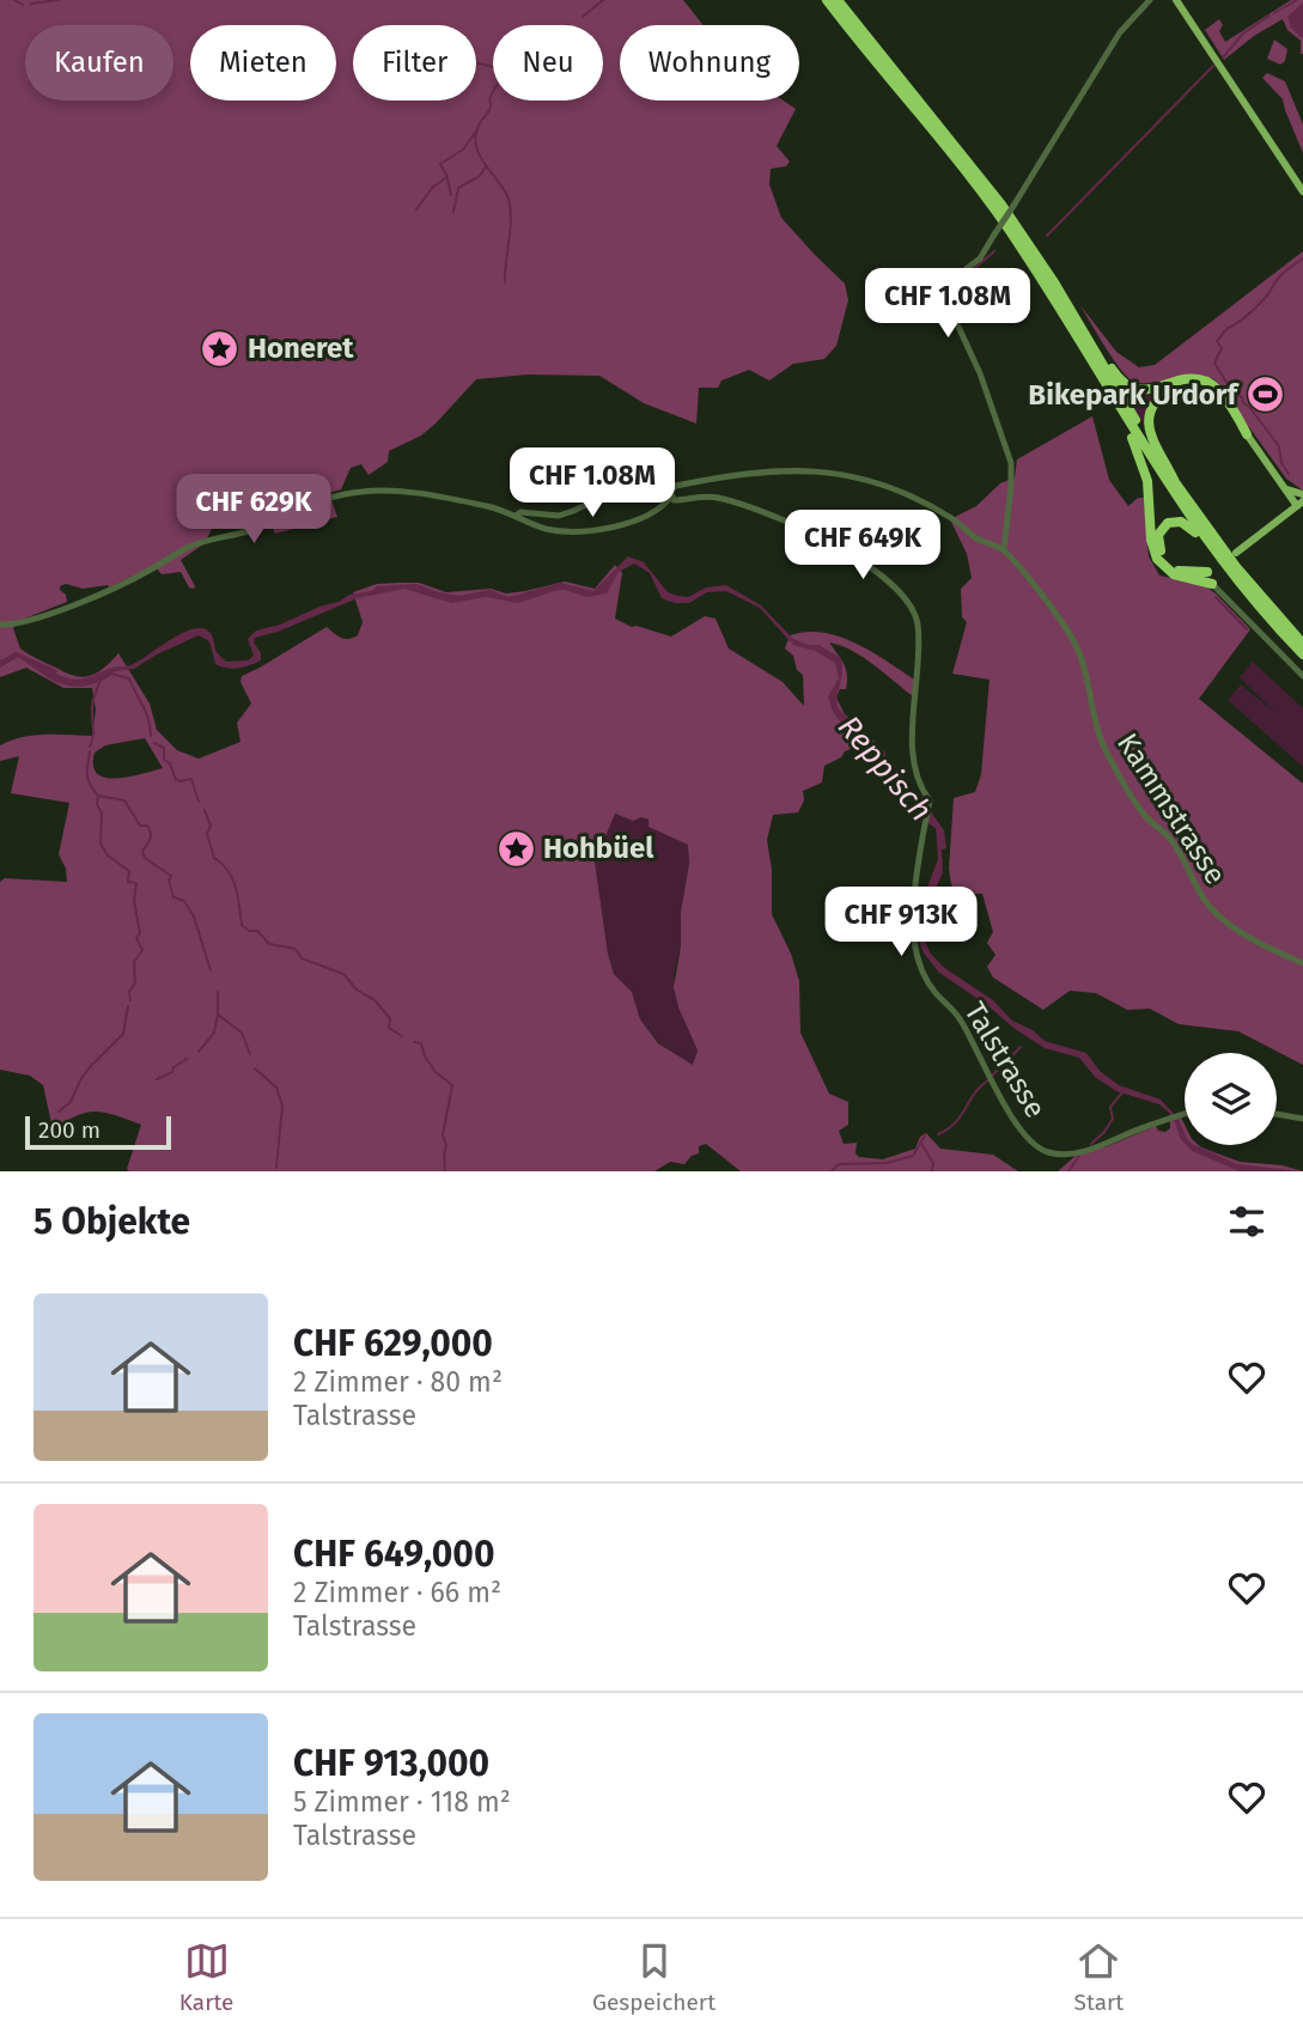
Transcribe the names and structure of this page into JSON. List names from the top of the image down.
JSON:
{
  "streets": {
    "street": ["Kammstrasse", "Talstrasse"]
  },
  "water": ["Reppisch"],
  "places": {
    "place": ["Honeret", "Hohbüel"],
    "sports": ["Bikepark Urdorf"]
  },
  "scale_bar": "200 m",
  "page": {
    "chip": [
      "Kaufen",
      "Mieten",
      "Filter",
      "Neu",
      "Wohnung"
    ],
    "price": [
      "CHF 1.08M",
      "CHF 1.08M",
      "CHF 629K",
      "CHF 649K",
      "CHF 913K"
    ],
    "scale": "200 m",
    "heading": "5 Objekte",
    "list": [
      {
        "name": "CHF 629,000",
        "note": "2 Zimmer · 80 m² · Talstrasse"
      },
      {
        "name": "CHF 649,000",
        "note": "2 Zimmer · 66 m² · Talstrasse"
      },
      {
        "name": "CHF 913,000",
        "note": "5 Zimmer · 118 m² · Talstrasse"
      }
    ],
    "tabs": ["Karte", "Gespeichert", "Start"]
  }
}
